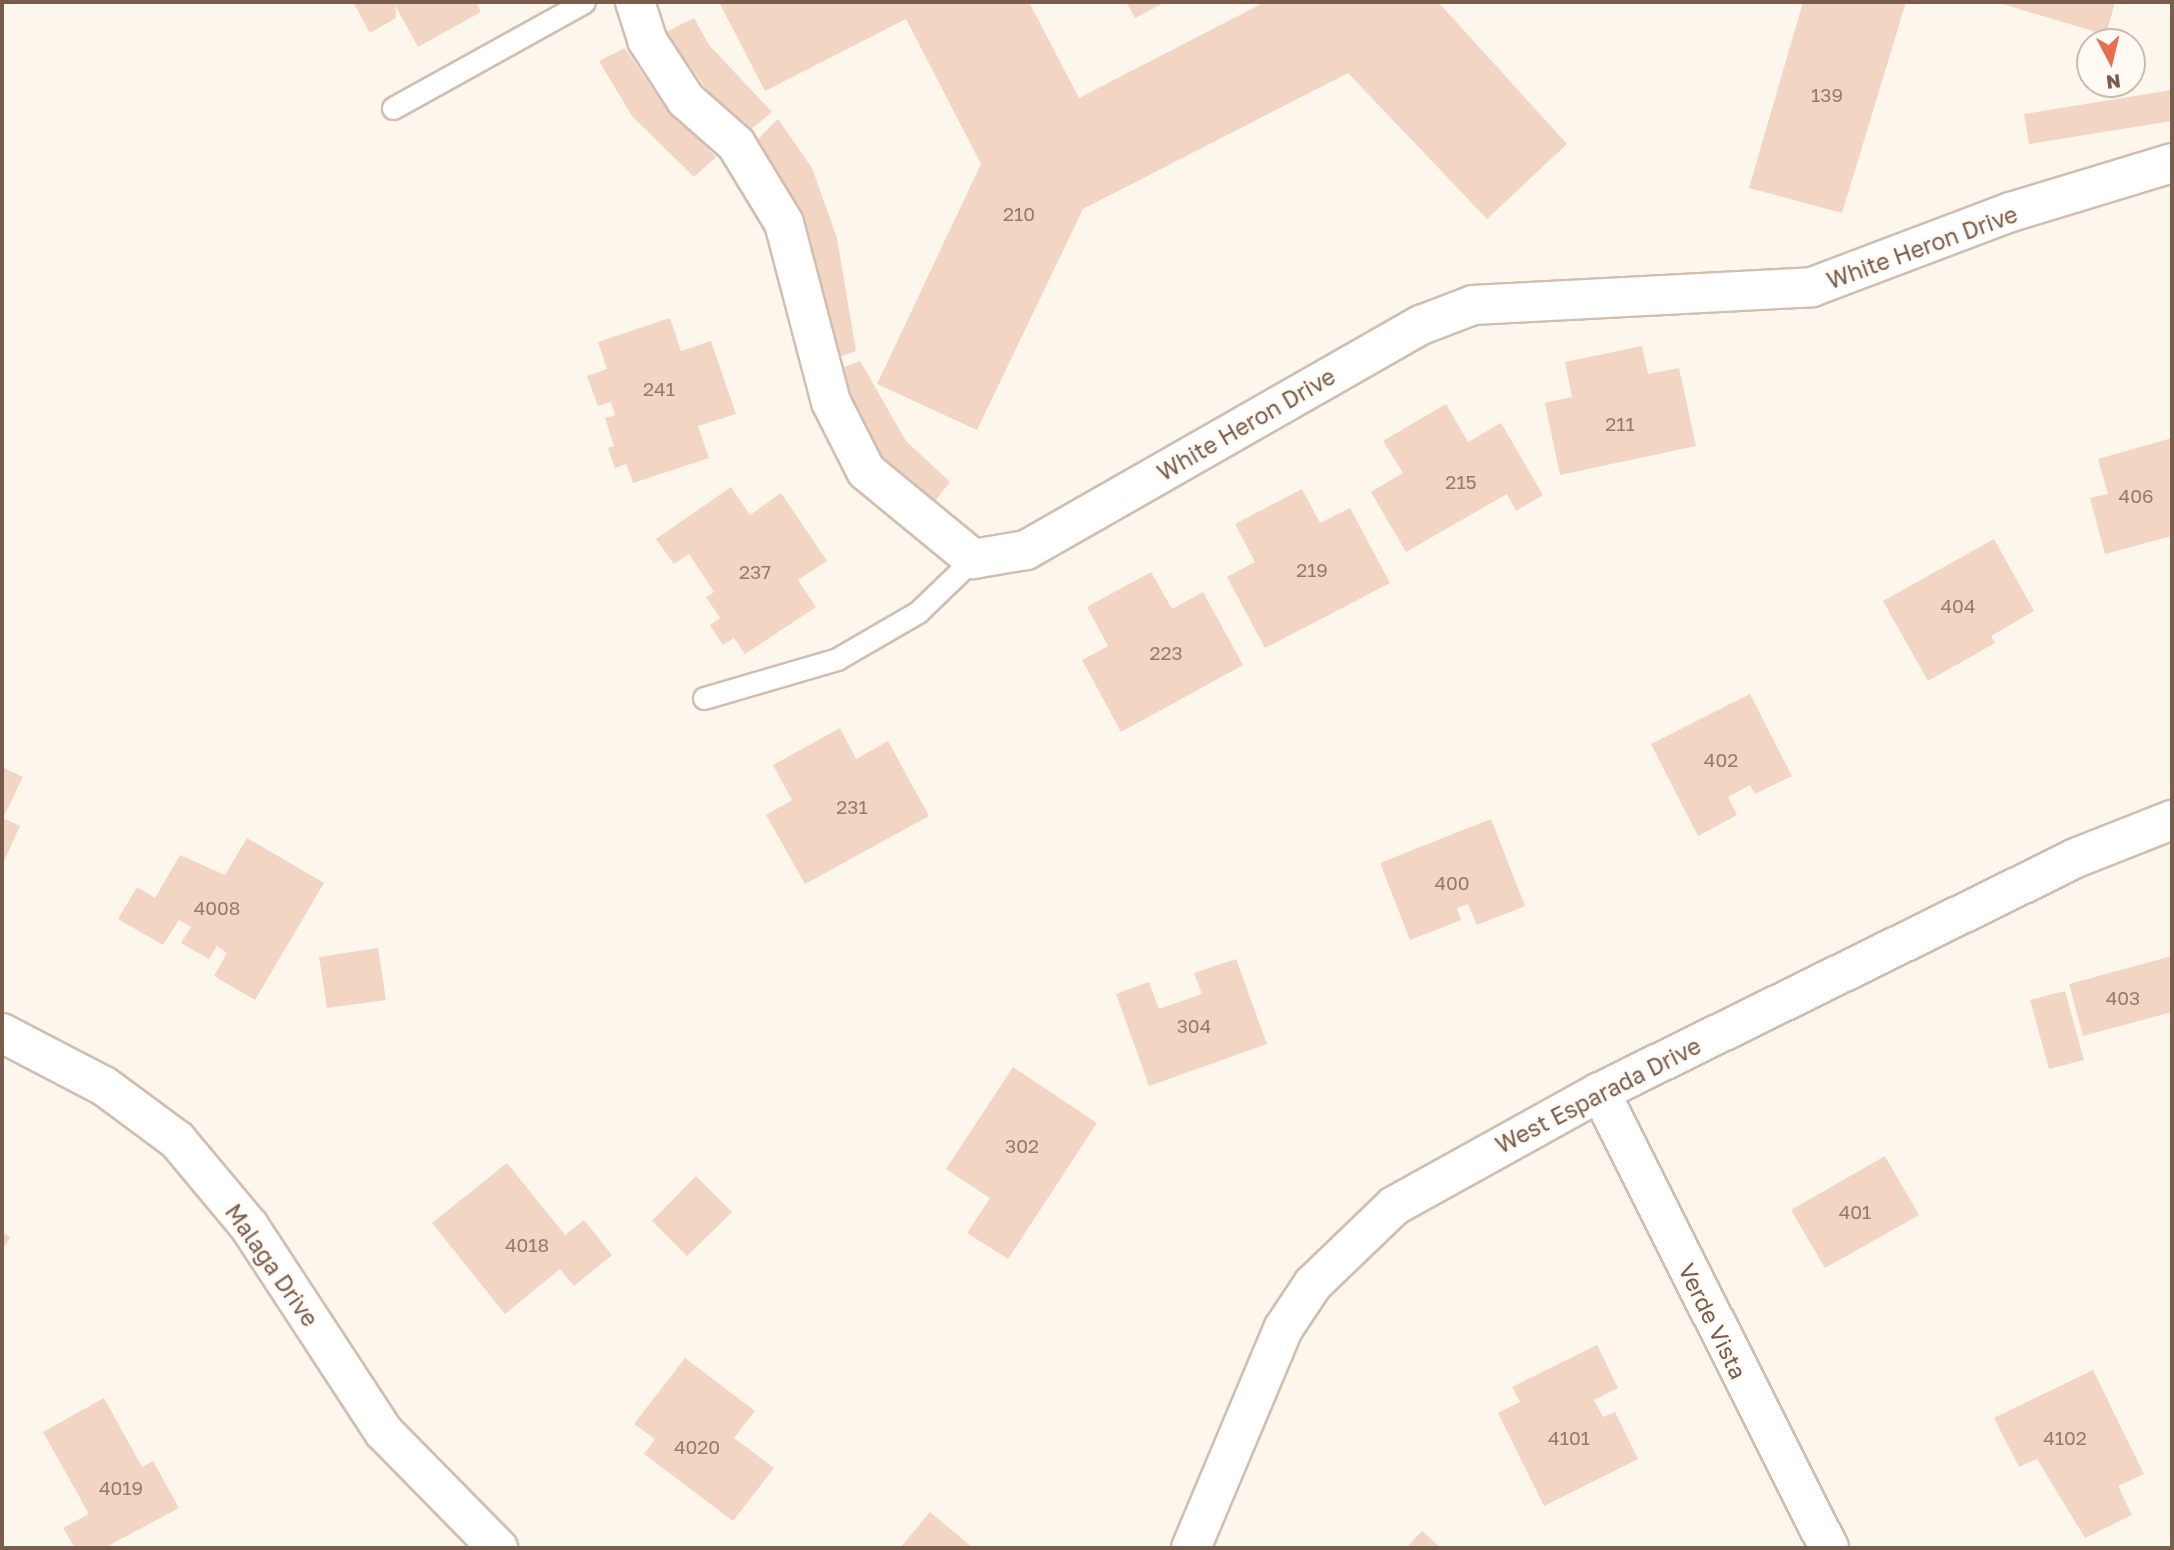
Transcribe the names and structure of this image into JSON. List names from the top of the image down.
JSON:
{
  "streets": {
    "street": [
      "White Heron Drive",
      "West Esparada Drive",
      "Malaga Drive",
      "Verde Vista"
    ]
  },
  "crossings": [
    ["West Esparada Drive", "Verde Vista"]
  ],
  "house_numbers": [
    "139",
    "210",
    "241",
    "211",
    "215",
    "406",
    "219",
    "237",
    "404",
    "223",
    "402",
    "231",
    "400",
    "4008",
    "403",
    "304",
    "302",
    "401",
    "4018",
    "4101",
    "4102",
    "4020",
    "4019"
  ],
  "north": "bottom"
}
